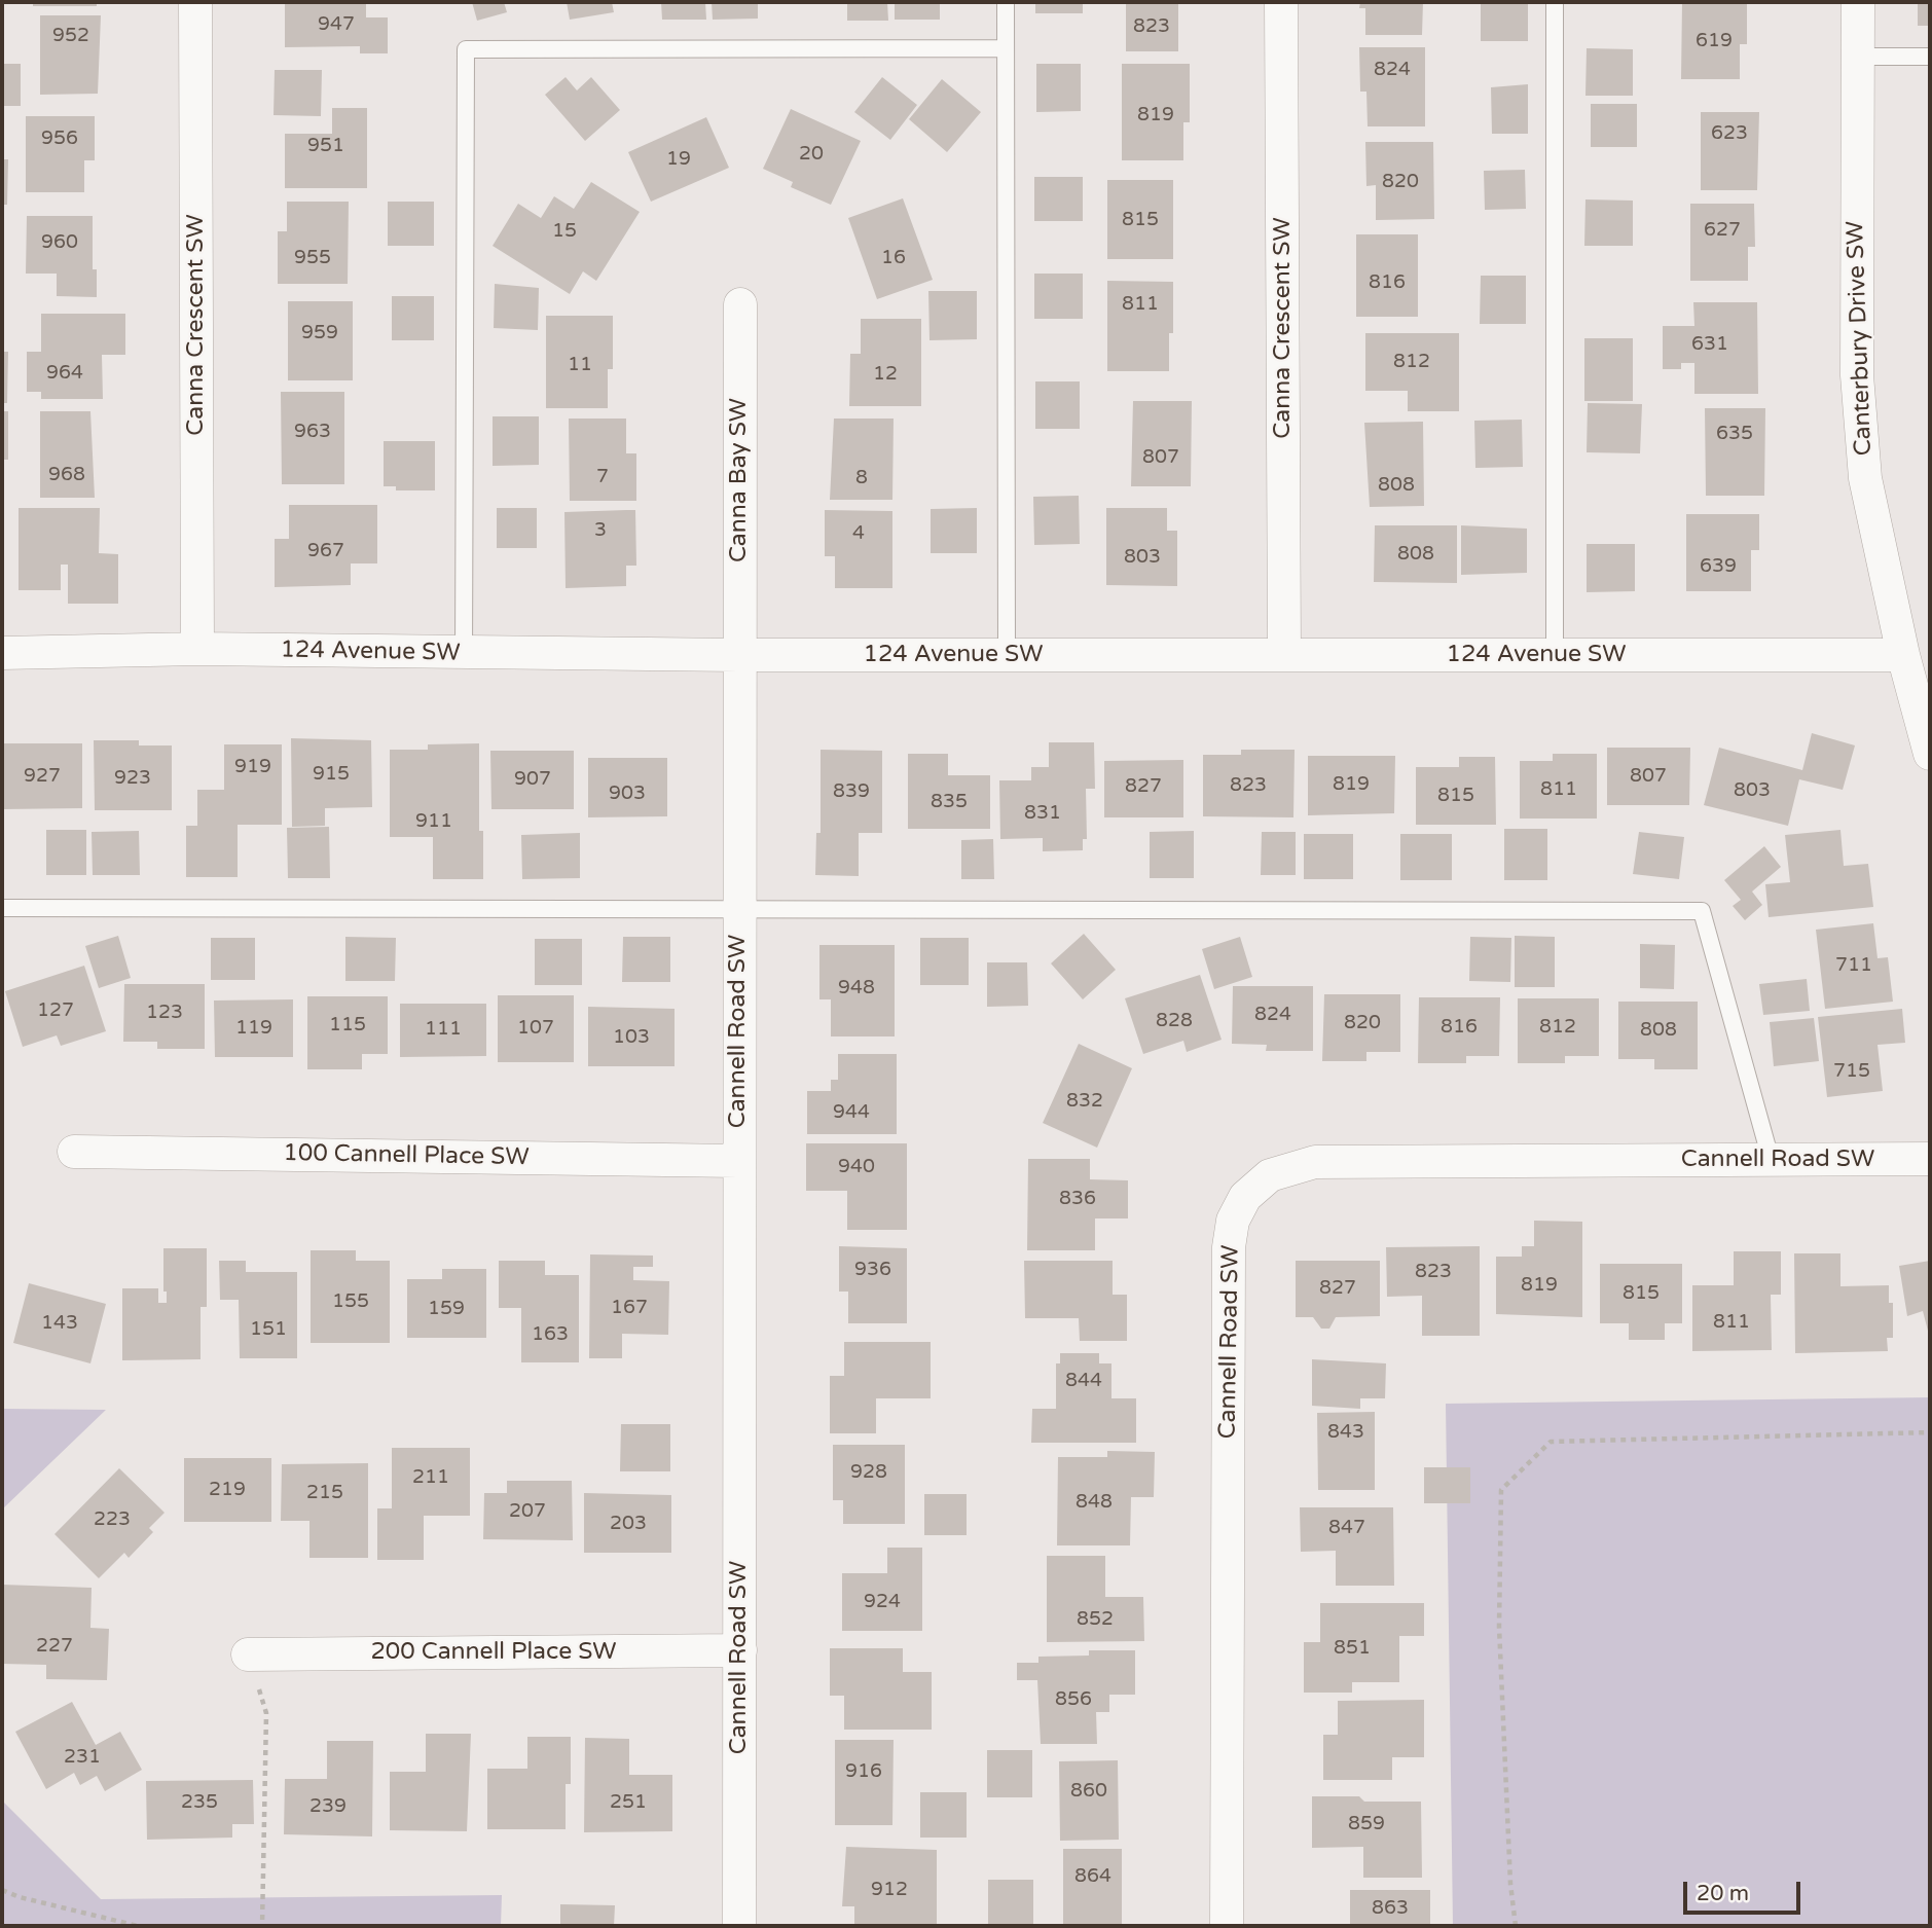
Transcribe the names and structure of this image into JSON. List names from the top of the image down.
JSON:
{
  "streets": {
    "street": [
      "Canna Crescent SW",
      "Canterbury Drive SW",
      "Canna Bay SW",
      "124 Avenue SW",
      "Cannell Road SW",
      "100 Cannell Place SW",
      "200 Cannell Place SW"
    ]
  },
  "crossings": [
    ["Canna Crescent SW", "124 Avenue SW"],
    ["Canterbury Drive SW", "124 Avenue SW"],
    ["Canna Bay SW", "124 Avenue SW"],
    ["Canna Bay SW", "Cannell Road SW"],
    ["124 Avenue SW", "Cannell Road SW"],
    ["Cannell Road SW", "100 Cannell Place SW"],
    ["Cannell Road SW", "200 Cannell Place SW"]
  ],
  "house_numbers": [
    "947",
    "823",
    "952",
    "619",
    "824",
    "819",
    "623",
    "956",
    "951",
    "20",
    "19",
    "820",
    "815",
    "627",
    "15",
    "960",
    "955",
    "16",
    "816",
    "811",
    "959",
    "631",
    "812",
    "11",
    "964",
    "12",
    "963",
    "635",
    "807",
    "968",
    "7",
    "8",
    "808",
    "3",
    "4",
    "967",
    "808",
    "803",
    "639",
    "919",
    "915",
    "927",
    "807",
    "923",
    "907",
    "819",
    "823",
    "827",
    "811",
    "803",
    "839",
    "903",
    "815",
    "835",
    "831",
    "911",
    "711",
    "948",
    "127",
    "123",
    "824",
    "828",
    "820",
    "115",
    "816",
    "812",
    "119",
    "107",
    "111",
    "808",
    "103",
    "715",
    "832",
    "944",
    "940",
    "836",
    "936",
    "823",
    "819",
    "827",
    "815",
    "155",
    "167",
    "159",
    "811",
    "143",
    "151",
    "163",
    "844",
    "843",
    "928",
    "211",
    "219",
    "215",
    "848",
    "207",
    "223",
    "203",
    "847",
    "924",
    "852",
    "227",
    "851",
    "856",
    "231",
    "916",
    "860",
    "235",
    "251",
    "239",
    "859",
    "864",
    "912",
    "863"
  ],
  "scale_bar": "20 m"
}
